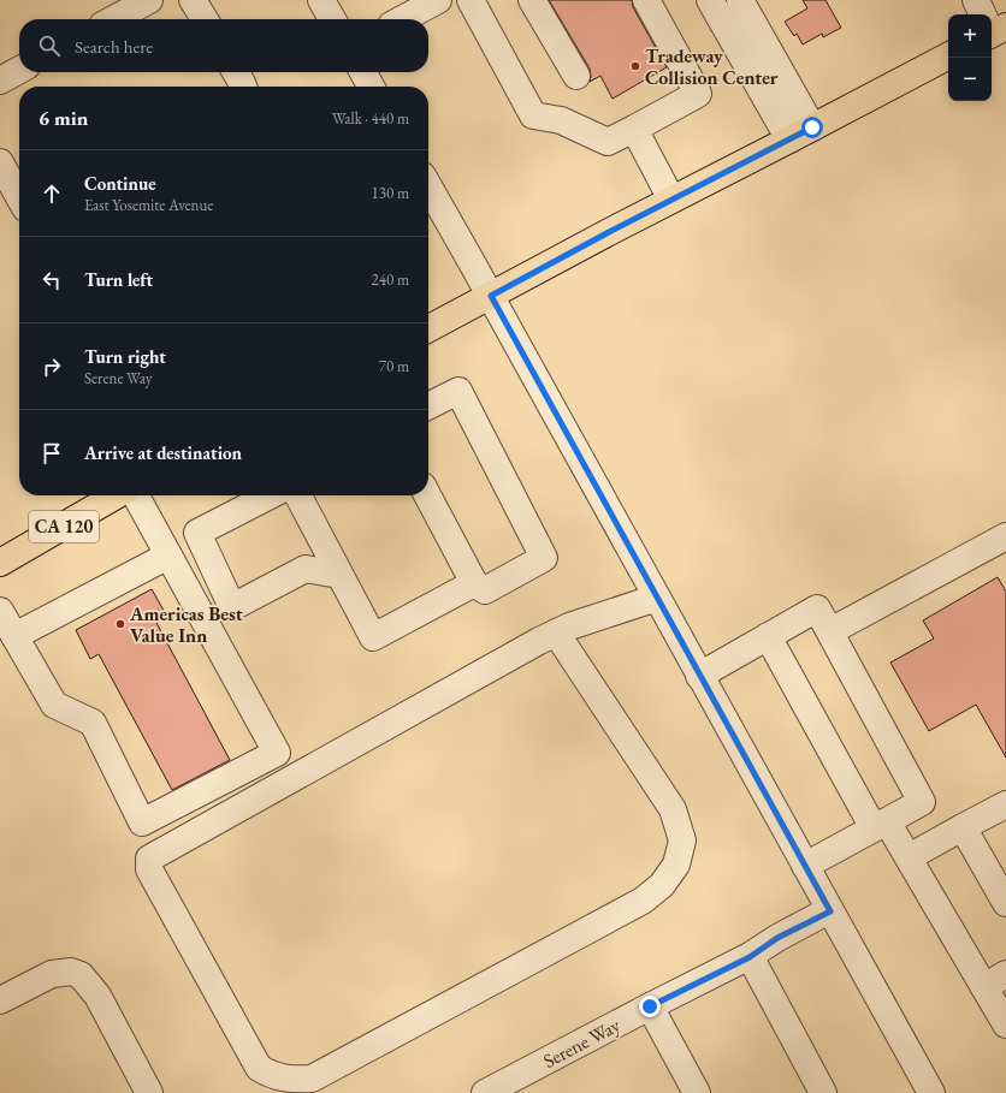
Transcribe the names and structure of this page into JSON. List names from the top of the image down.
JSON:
{
  "streets": {
    "main road": ["CA 120"],
    "street": ["Serene Way"]
  },
  "places": ["Tradeway Collision Center", "Americas Best Value Inn"],
  "page": {
    "map_buttons": ["+", "−"],
    "search": "Search here",
    "heading": ["6 min", "Walk · 440 m"],
    "list": [
      ["Continue", "East Yosemite Avenue", "130 m"],
      ["Turn left", "240 m"],
      ["Turn right", "Serene Way", "70 m"],
      "Arrive at destination"
    ]
  }
}
